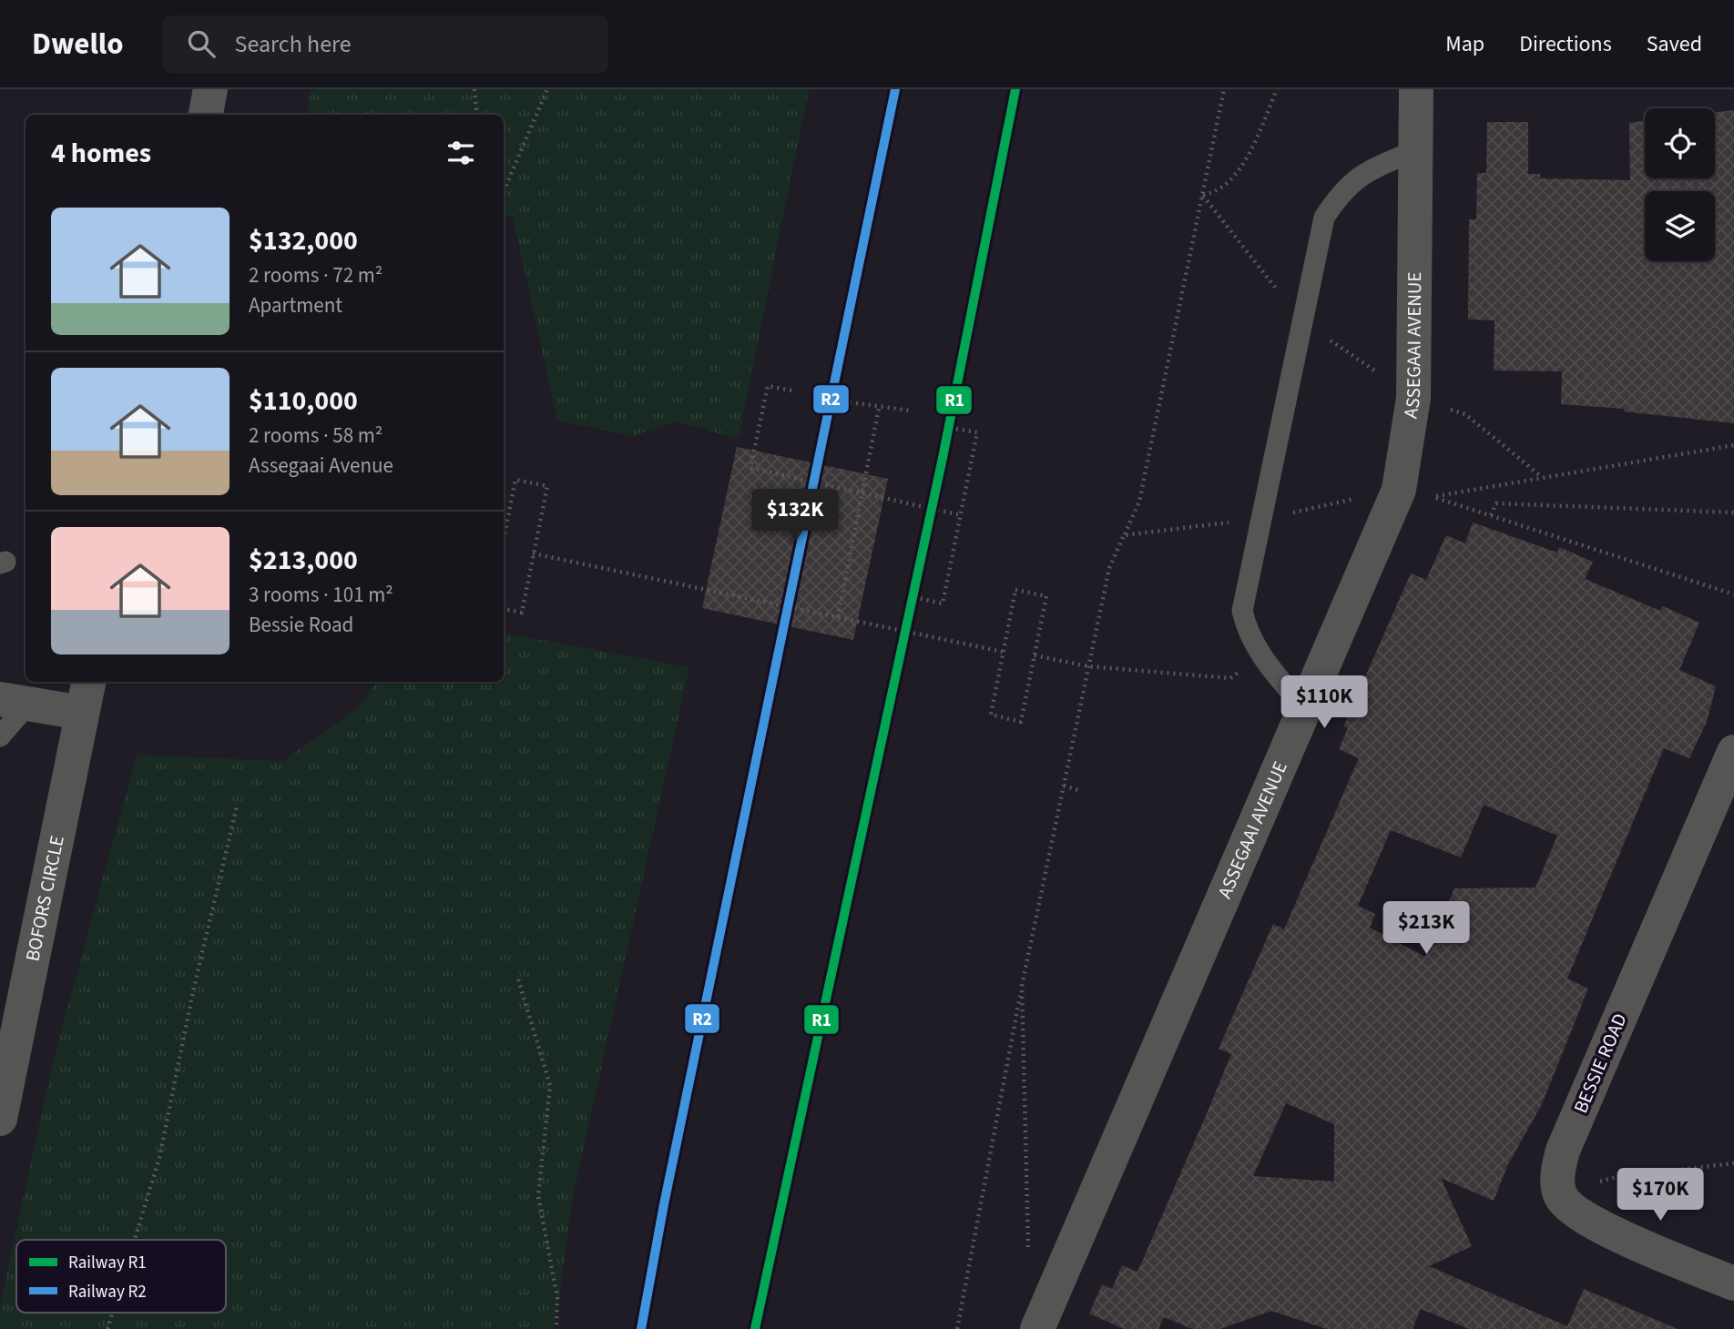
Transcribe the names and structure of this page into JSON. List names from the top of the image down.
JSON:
{
  "streets": {
    "street": ["ASSEGAAI AVENUE", "BOFORS CIRCLE", "BESSIE ROAD"]
  },
  "lines": ["rail line R1", "rail line R2"],
  "legend": ["Railway R1", "Railway R2"],
  "page": {
    "header": "Dwello",
    "search": "Search here",
    "nav": ["Map", "Directions", "Saved"],
    "heading": "4 homes",
    "list": [
      {
        "name": "$132,000",
        "note": "2 rooms · 72 m² · Apartment"
      },
      {
        "name": "$110,000",
        "note": "2 rooms · 58 m² · Assegaai Avenue"
      },
      {
        "name": "$213,000",
        "note": "3 rooms · 101 m² · Bessie Road"
      }
    ],
    "price": [
      "$132K",
      "$110K",
      "$213K",
      "$170K"
    ]
  }
}
